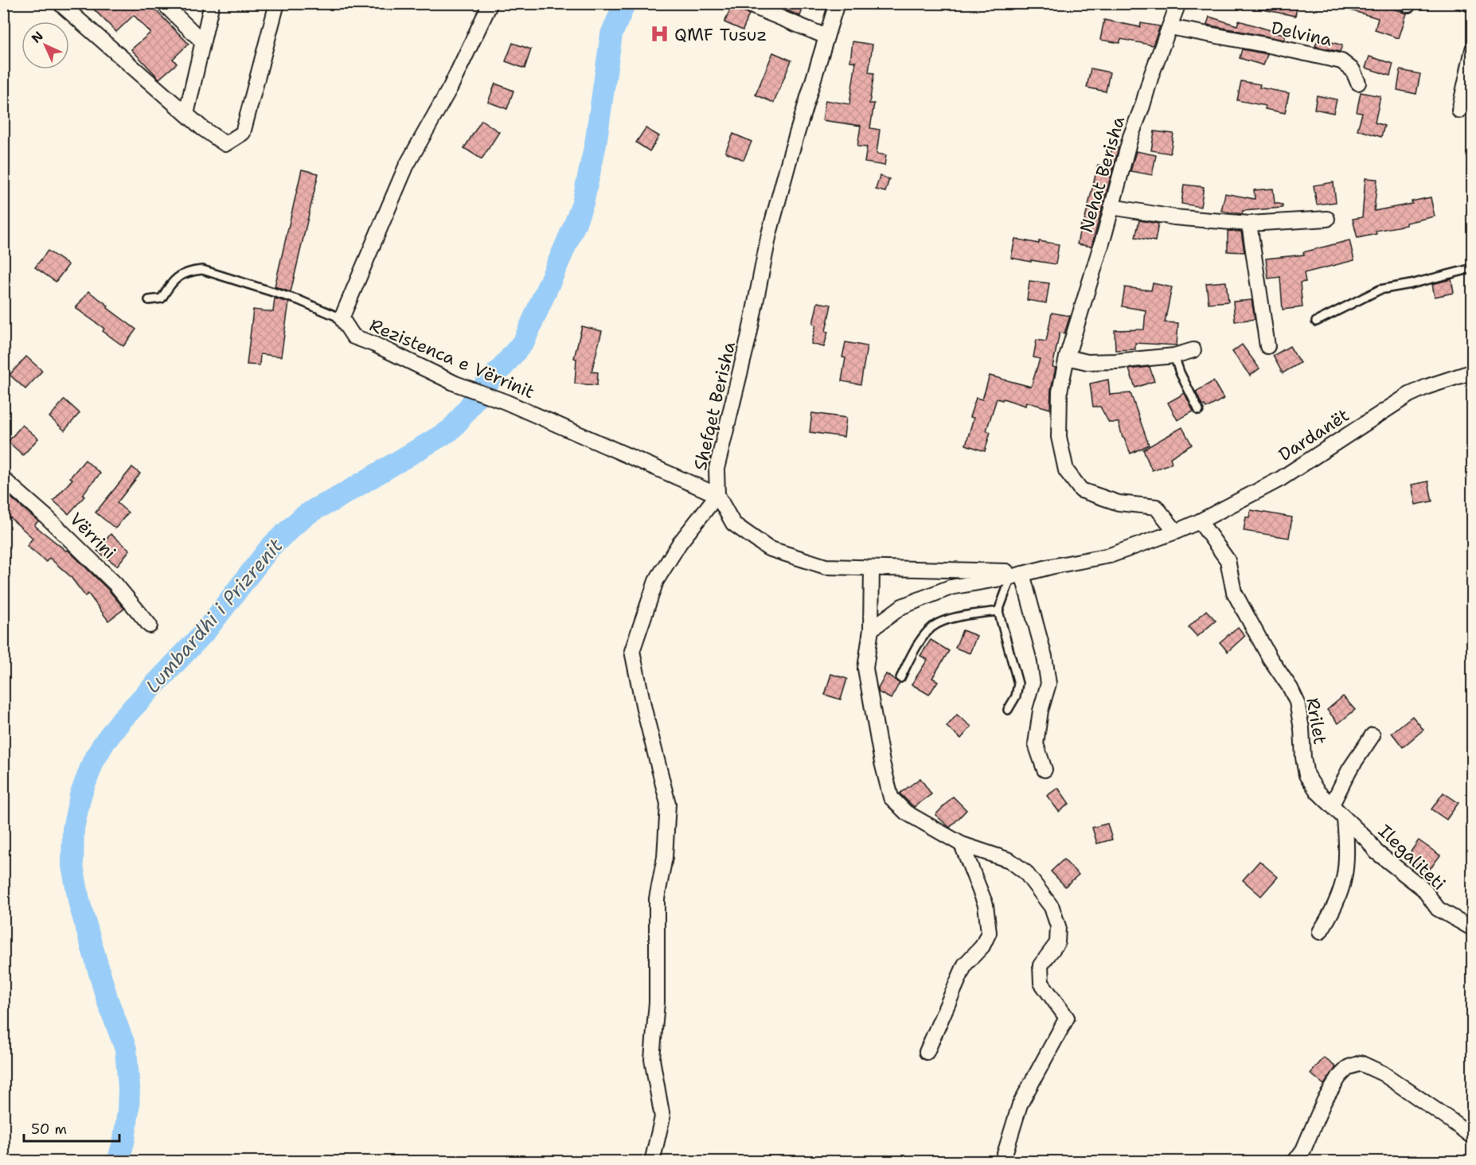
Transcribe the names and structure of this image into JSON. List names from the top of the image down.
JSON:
{
  "streets": {
    "street": [
      "Delvina",
      "Nehat Berisha",
      "Rezistenca e Vërrinit",
      "Shefqet Berisha",
      "Dardanët",
      "Vërrini",
      "Rrilet",
      "Ilegaliteti"
    ]
  },
  "crossings": [
    ["Delvina", "Nehat Berisha"],
    ["Nehat Berisha", "Dardanët"],
    ["Rezistenca e Vërrinit", "Shefqet Berisha"],
    ["Shefqet Berisha", "Dardanët"],
    ["Dardanët", "Rrilet"],
    ["Rrilet", "Ilegaliteti"]
  ],
  "water": ["Lumbardhi i Prizrenit"],
  "places": {
    "hospital": ["QMF Tusuz"]
  },
  "scale_bar": "50 m",
  "north": "top left"
}
